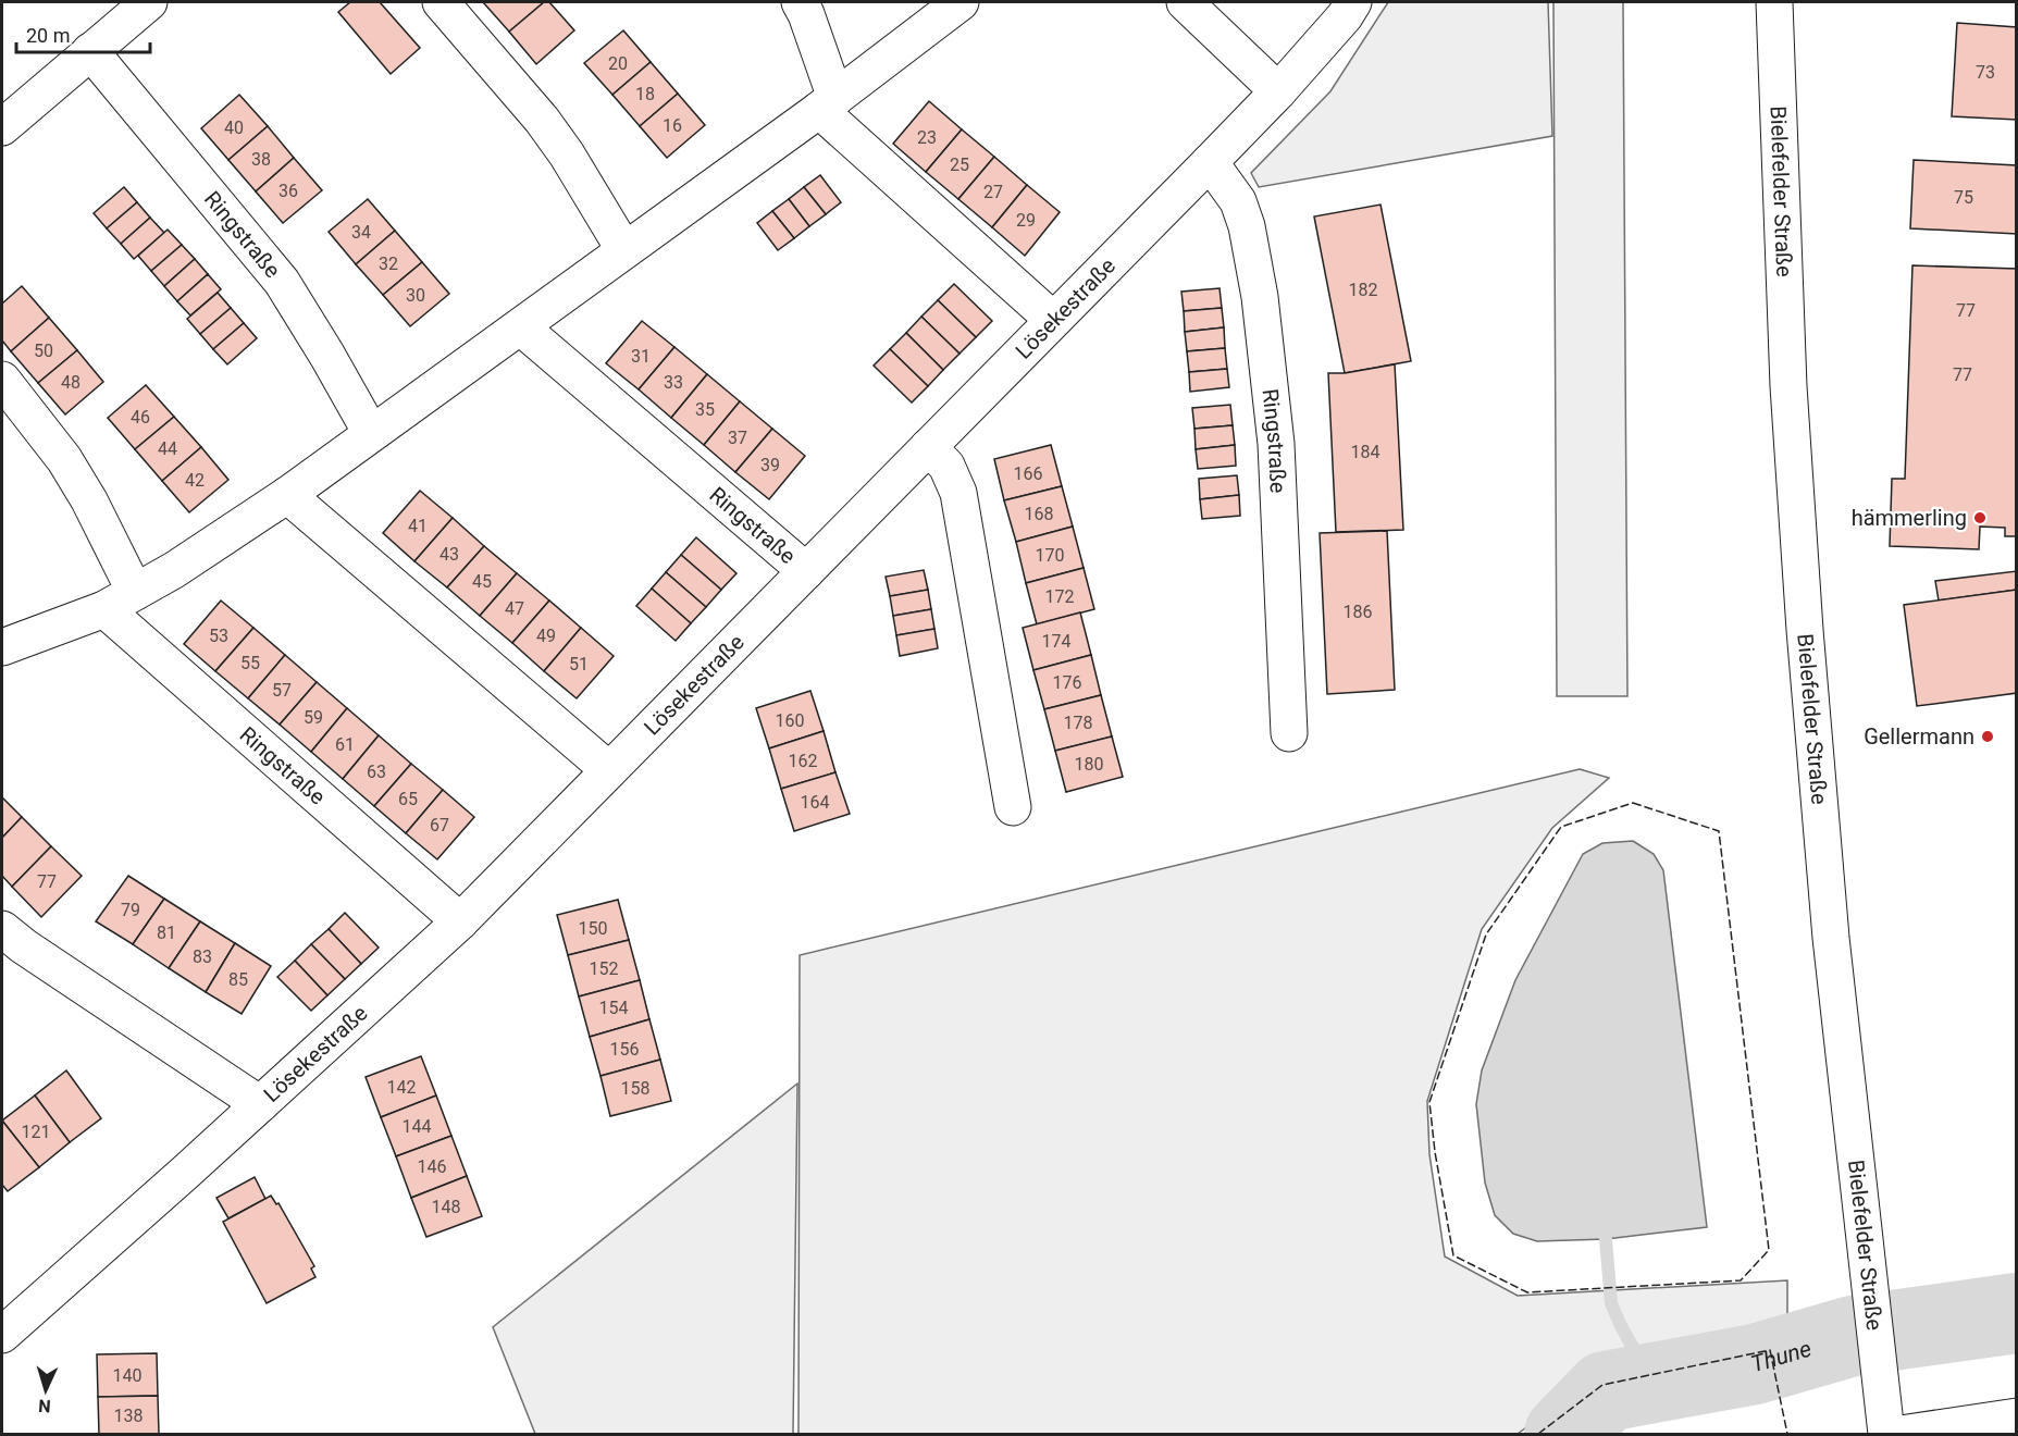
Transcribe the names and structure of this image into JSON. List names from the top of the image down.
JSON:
{
  "streets": {
    "street": ["Bielefelder Straße", "Ringstraße", "Lösekestraße"]
  },
  "crossings": [
    ["Ringstraße", "Lösekestraße"]
  ],
  "water": ["Thune"],
  "places": ["hämmerling", "Gellermann"],
  "house_numbers": [
    "20",
    "73",
    "18",
    "16",
    "40",
    "23",
    "38",
    "25",
    "36",
    "27",
    "75",
    "29",
    "34",
    "32",
    "182",
    "30",
    "77",
    "50",
    "31",
    "77",
    "48",
    "33",
    "35",
    "46",
    "37",
    "44",
    "184",
    "39",
    "166",
    "42",
    "168",
    "41",
    "43",
    "170",
    "45",
    "172",
    "47",
    "186",
    "53",
    "49",
    "174",
    "55",
    "51",
    "176",
    "57",
    "59",
    "160",
    "178",
    "61",
    "162",
    "180",
    "63",
    "65",
    "164",
    "67",
    "77",
    "79",
    "150",
    "81",
    "83",
    "152",
    "85",
    "154",
    "156",
    "142",
    "158",
    "144",
    "121",
    "146",
    "148",
    "140",
    "138"
  ],
  "scale_bar": "20 m",
  "north": "bottom"
}
